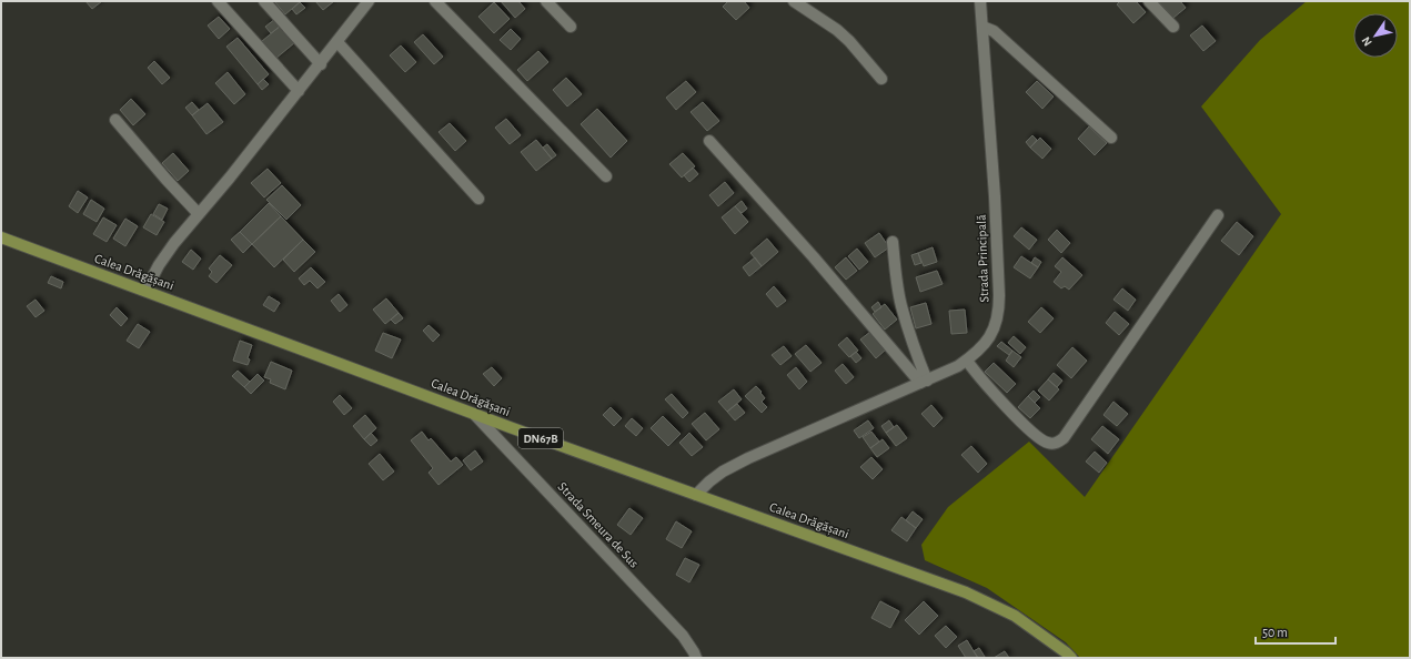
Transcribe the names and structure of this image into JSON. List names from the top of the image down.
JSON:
{
  "streets": {
    "main road": ["Calea Drăgășani", "DN67B"],
    "street": ["Strada Principală", "Strada Smeura de Sus"]
  },
  "crossings": [
    ["Strada Principală", "Calea Drăgășani"],
    ["Calea Drăgășani", "Strada Smeura de Sus"]
  ],
  "scale_bar": "50 m",
  "north": "bottom left"
}
